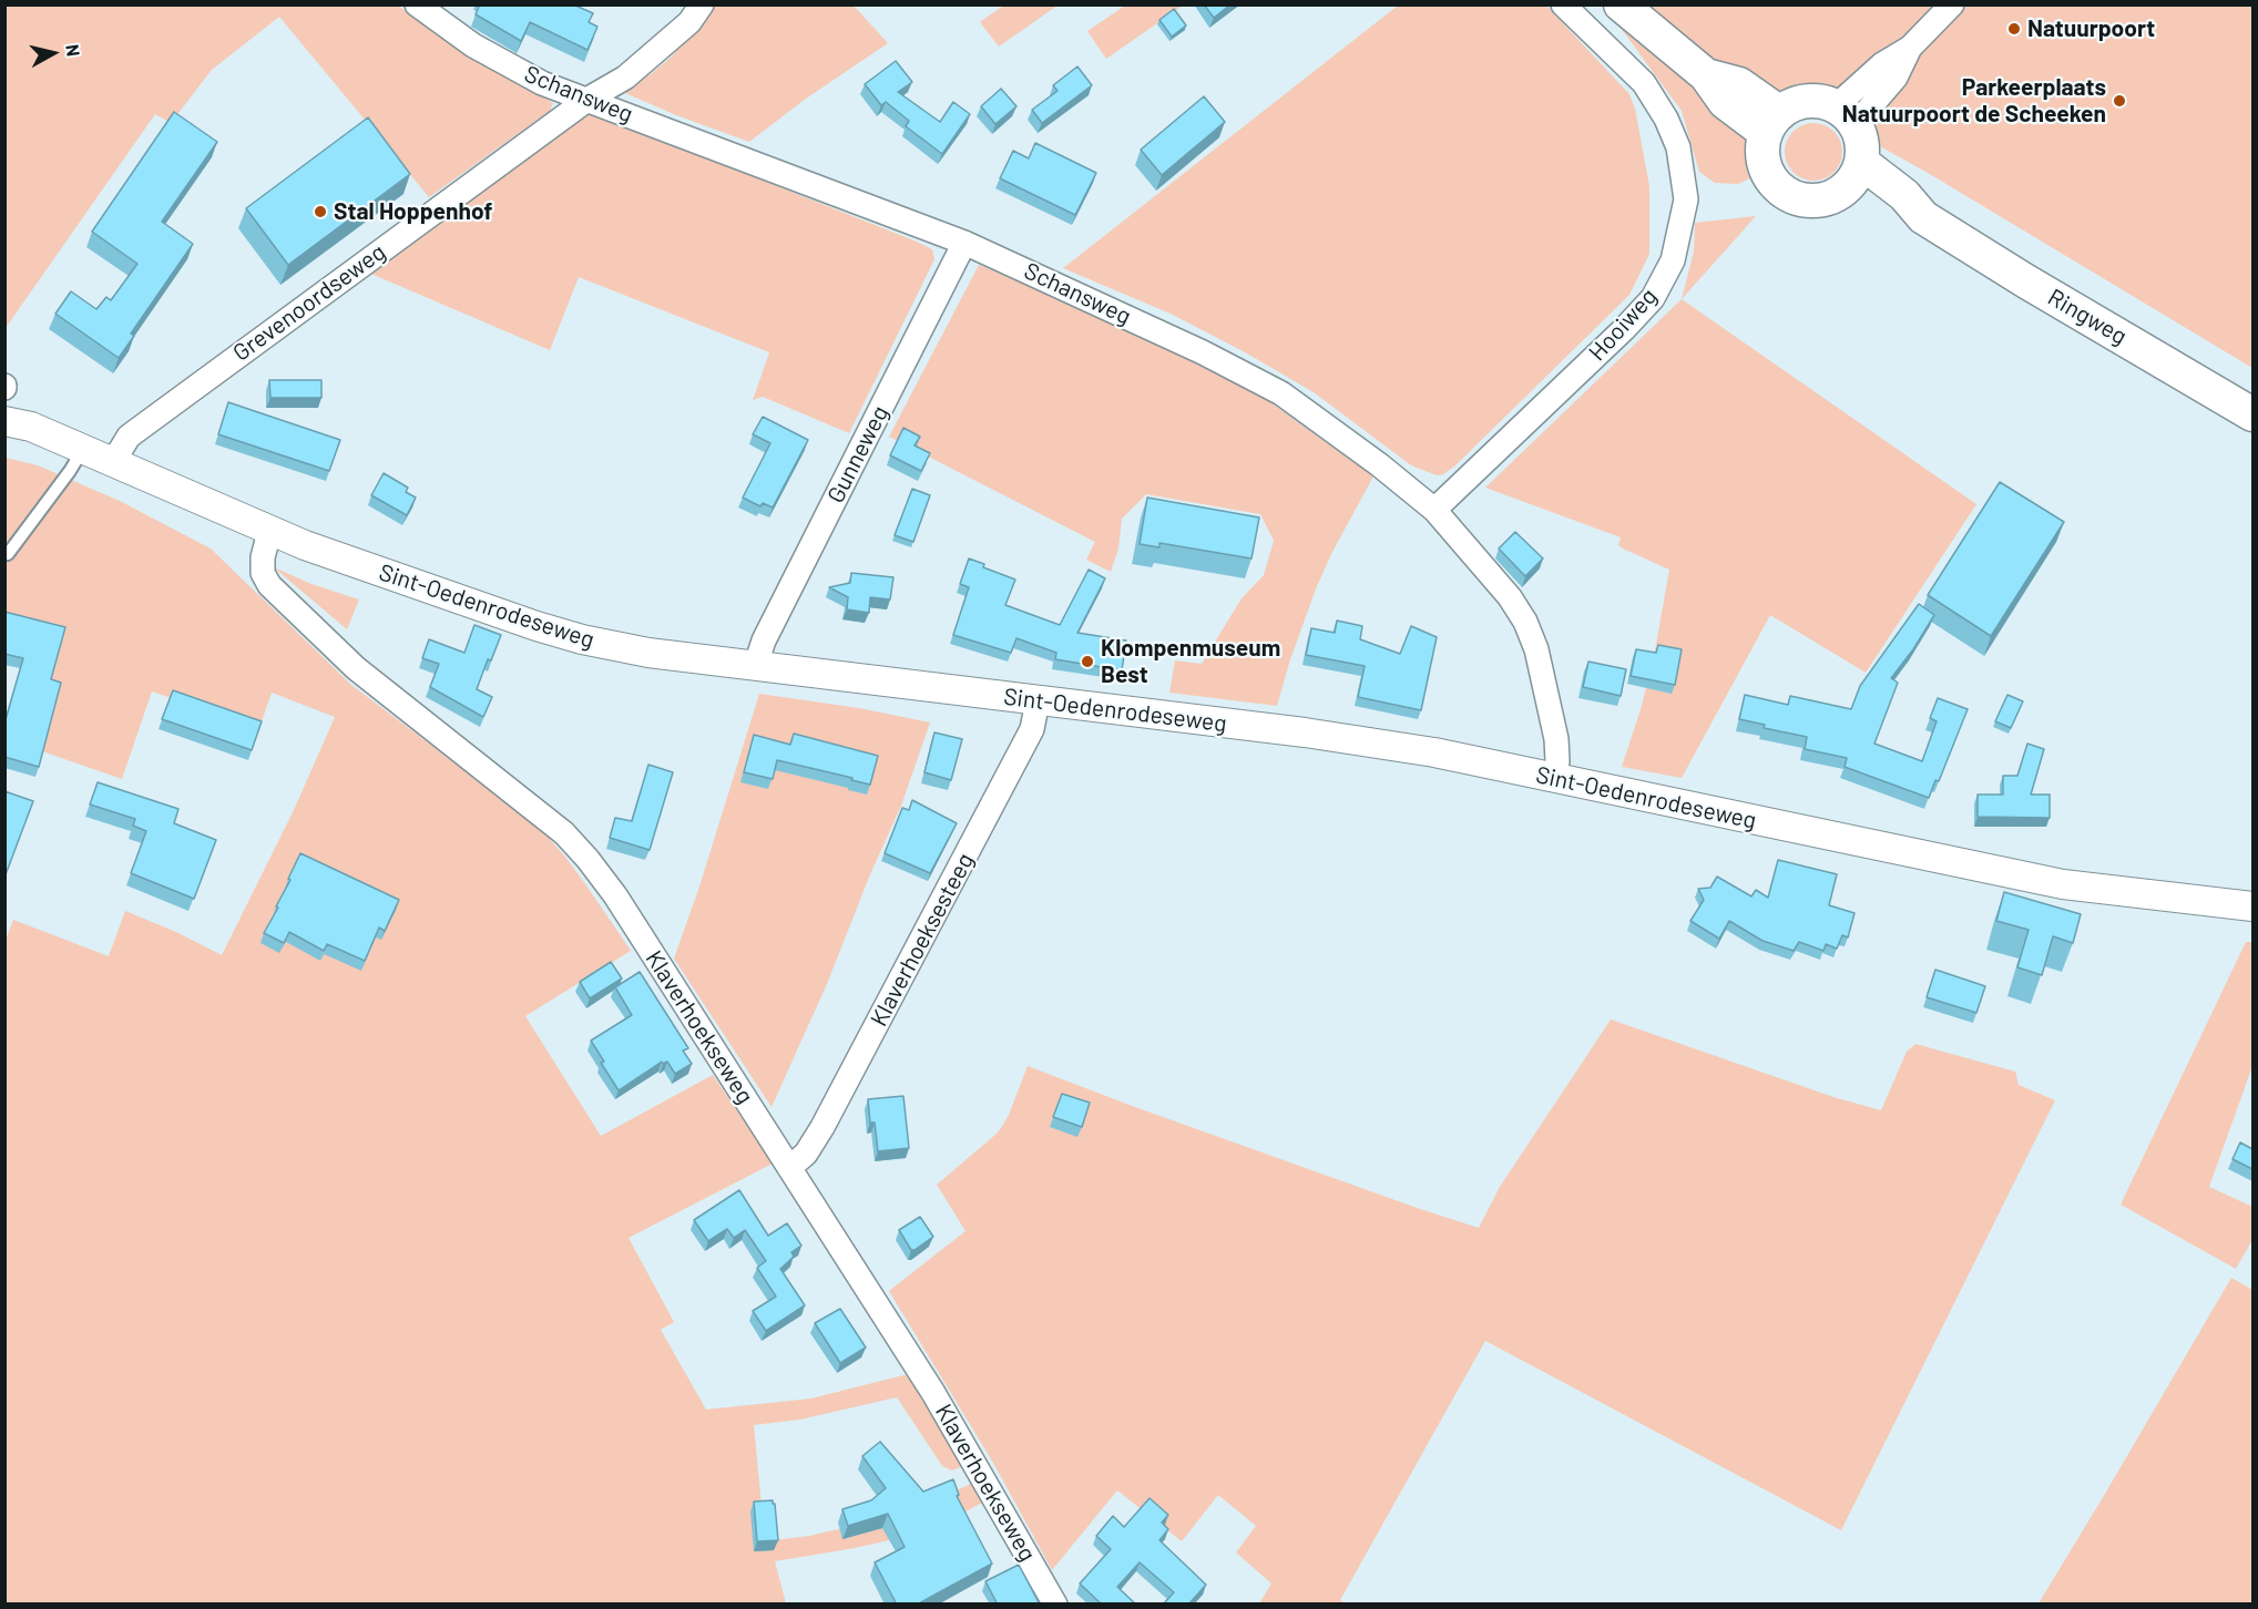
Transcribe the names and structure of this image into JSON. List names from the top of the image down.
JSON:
{
  "streets": {
    "main road": ["Ringweg"],
    "street": [
      "Schansweg",
      "Grevenoordseweg",
      "Hooiweg",
      "Gunneweg",
      "Sint-Oedenrodeseweg",
      "Klaverhoeksesteeg",
      "Klaverhoekseweg"
    ]
  },
  "crossings": [
    ["Schansweg", "Grevenoordseweg"],
    ["Schansweg", "Hooiweg"],
    ["Schansweg", "Gunneweg"],
    ["Schansweg", "Sint-Oedenrodeseweg"],
    ["Grevenoordseweg", "Sint-Oedenrodeseweg"],
    ["Gunneweg", "Sint-Oedenrodeseweg"],
    ["Sint-Oedenrodeseweg", "Klaverhoeksesteeg"],
    ["Sint-Oedenrodeseweg", "Klaverhoekseweg"],
    ["Klaverhoeksesteeg", "Klaverhoekseweg"]
  ],
  "places": [
    "Natuurpoort",
    "Parkeerplaats Natuurpoort de Scheeken",
    "Stal Hoppenhof",
    "Klompenmuseum Best"
  ],
  "north": "right"
}
